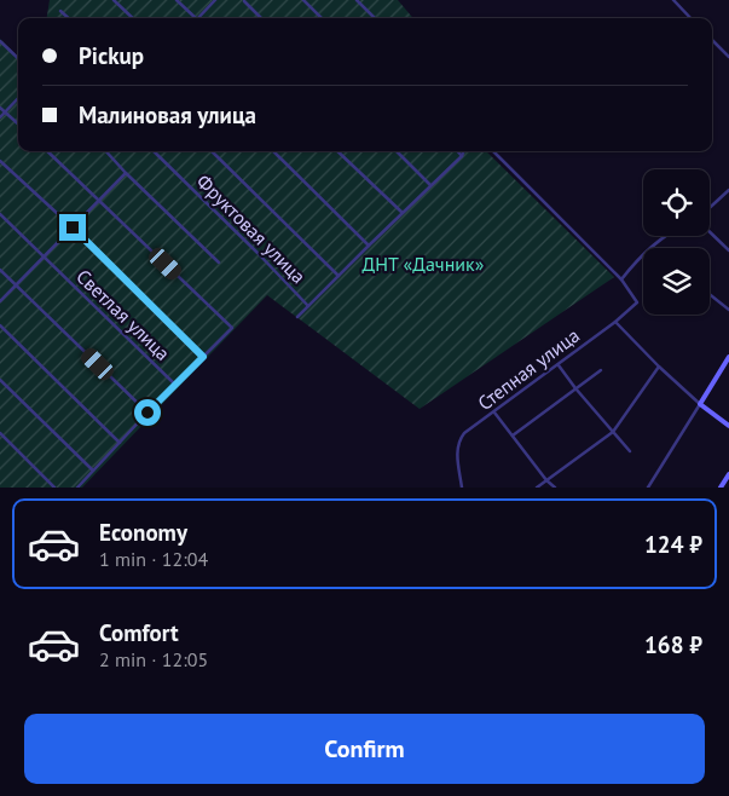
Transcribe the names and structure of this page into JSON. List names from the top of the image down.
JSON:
{
  "streets": {
    "street": ["Фруктовая улица", "Светлая улица", "Степная улица"]
  },
  "parks": ["ДНТ «Дачник»"],
  "page": {
    "banner": ["Pickup", "Малиновая улица"],
    "list": [
      {
        "name": "Economy",
        "note": "1 min · 12:04",
        "value": "124 ₽"
      },
      {
        "name": "Comfort",
        "note": "2 min · 12:05",
        "value": "168 ₽"
      }
    ],
    "buttons": "Confirm"
  }
}
